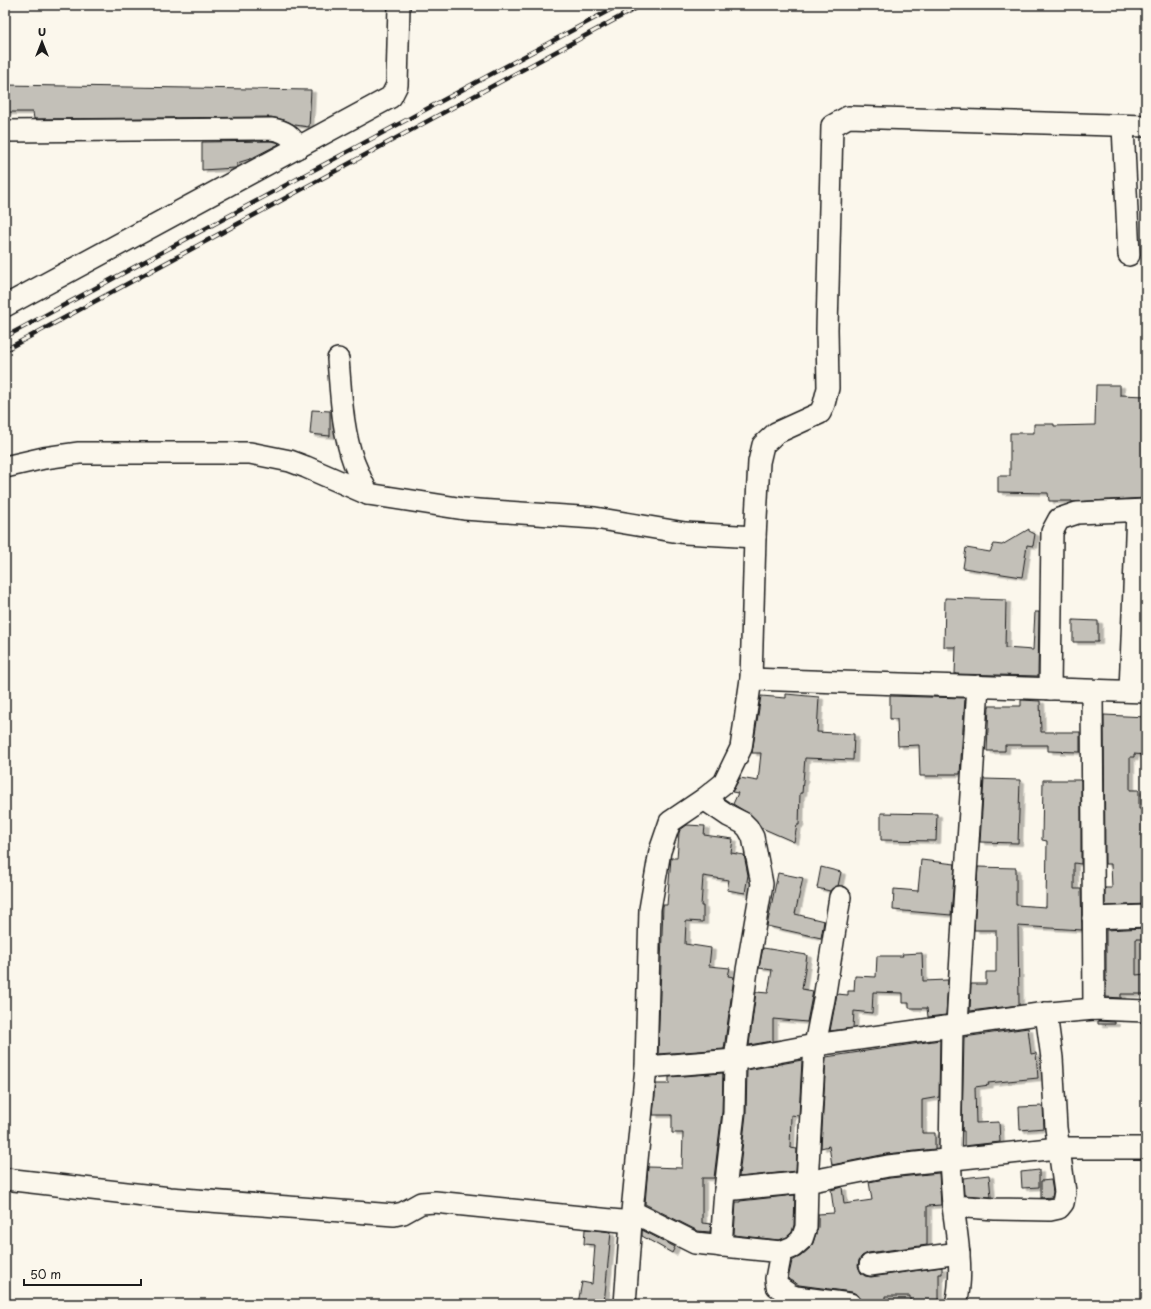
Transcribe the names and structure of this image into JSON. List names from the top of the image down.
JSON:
{
  "scale_bar": "50 m",
  "north": "top"
}
